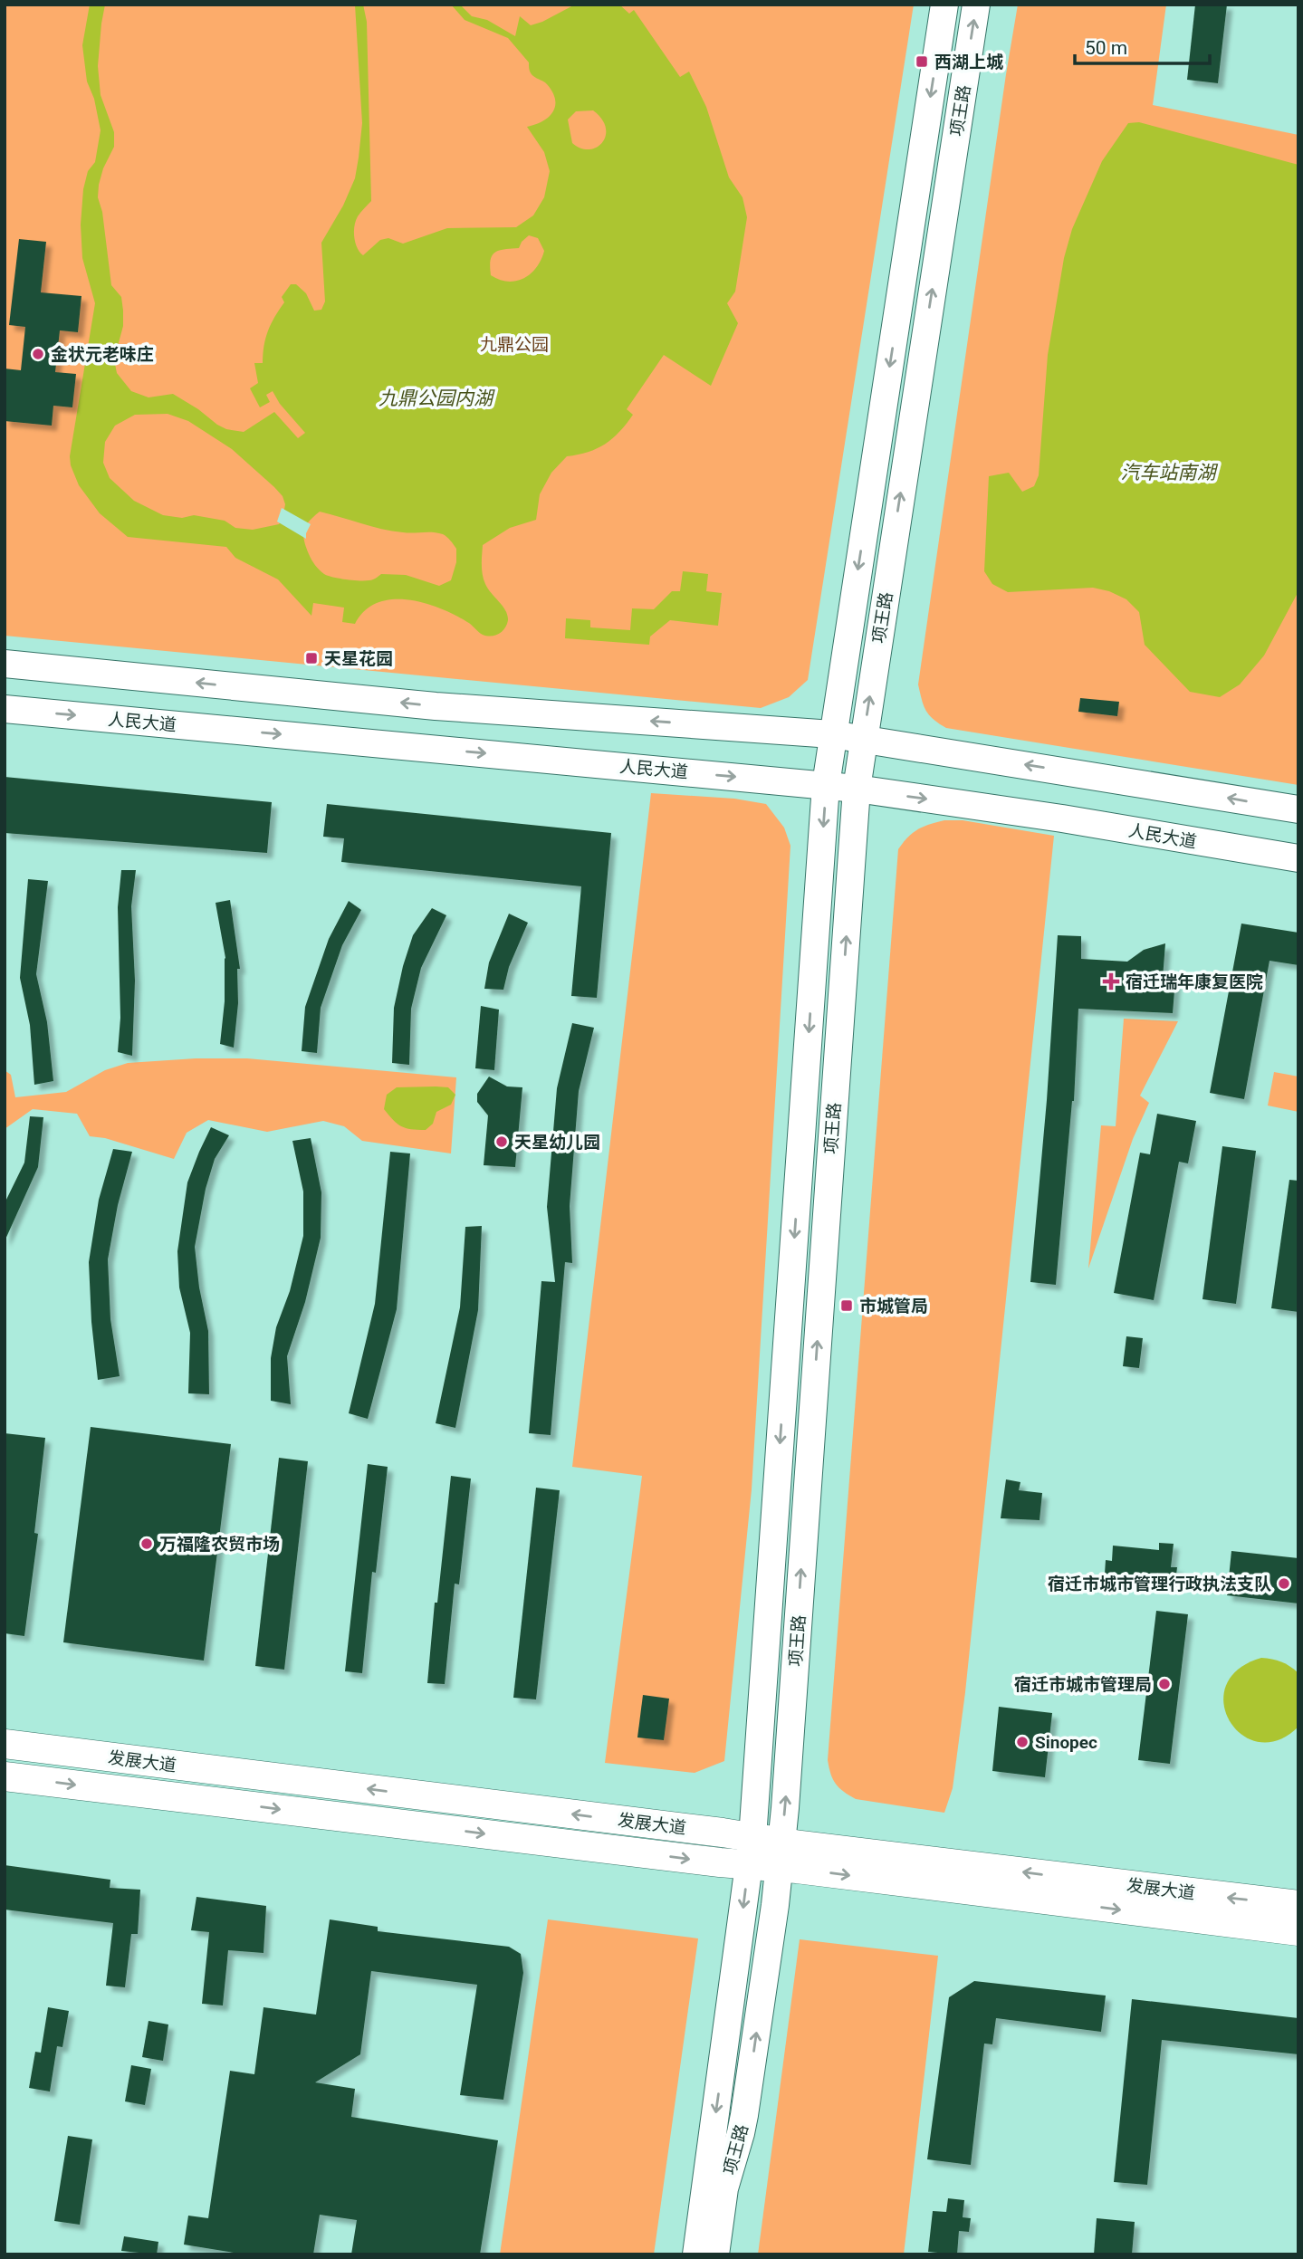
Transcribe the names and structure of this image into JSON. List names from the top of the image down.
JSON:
{
  "streets": {
    "main road": ["项王路", "人民大道", "发展大道"]
  },
  "crossings": [
    ["项王路", "人民大道"],
    ["项王路", "发展大道"]
  ],
  "water": ["九鼎公园内湖", "汽车站南湖"],
  "parks": ["九鼎公园"],
  "places": {
    "transit": ["西湖上城", "天星花园", "市城管局"],
    "other": [
      "金状元老味庄",
      "天星幼儿园",
      "万福隆农贸市场",
      "宿迁市城市管理行政执法支队",
      "宿迁市城市管理局",
      "Sinopec"
    ],
    "health": ["宿迁瑞年康复医院"]
  },
  "scale_bar": "50 m"
}
